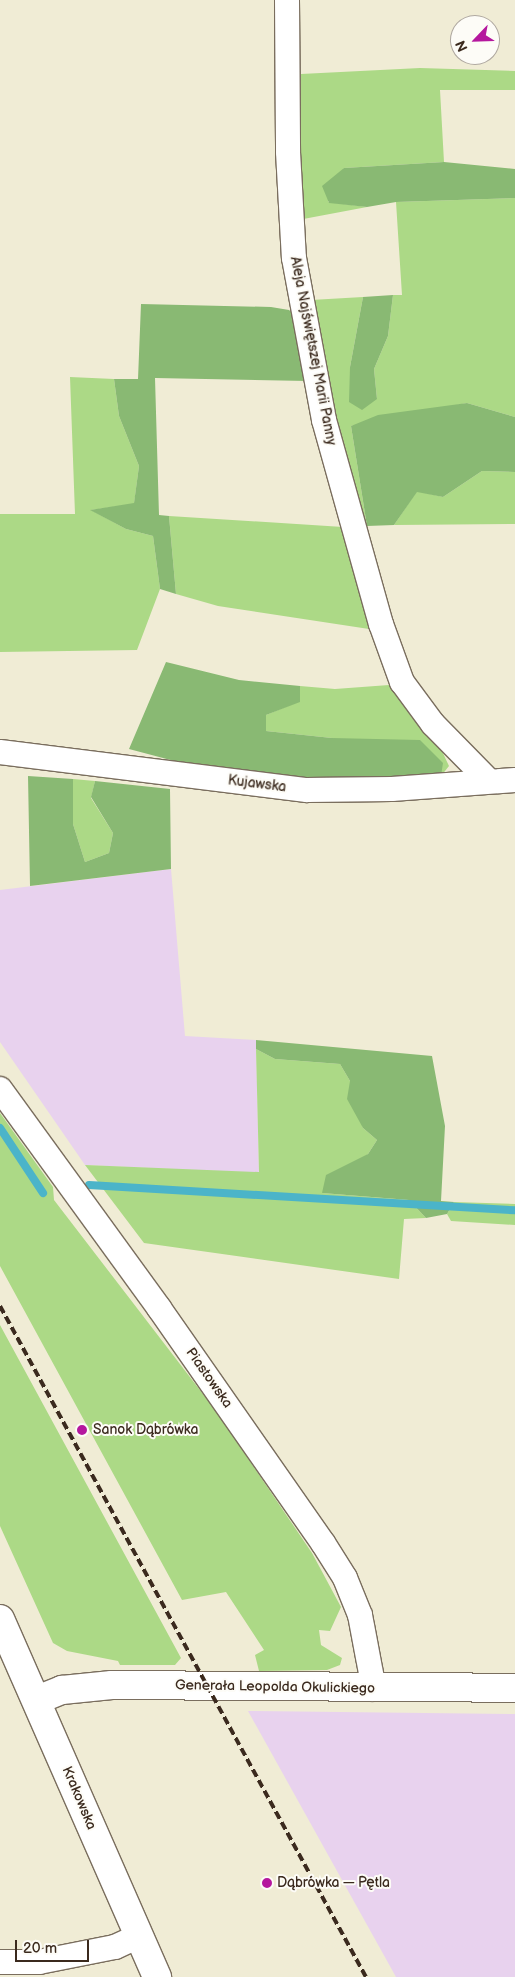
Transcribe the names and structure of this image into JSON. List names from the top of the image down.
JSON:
{
  "streets": {
    "street": [
      "Aleja Najświętszej Marii Panny",
      "Kujawska",
      "Piastowska",
      "Generała Leopolda Okulickiego",
      "Krakowska"
    ]
  },
  "crossings": [
    ["Aleja Najświętszej Marii Panny", "Kujawska"],
    ["Piastowska", "Generała Leopolda Okulickiego"],
    ["Generała Leopolda Okulickiego", "Krakowska"]
  ],
  "places": ["Sanok Dąbrówka", "Dąbrówka — Pętla"],
  "scale_bar": "20 m",
  "north": "bottom left"
}
